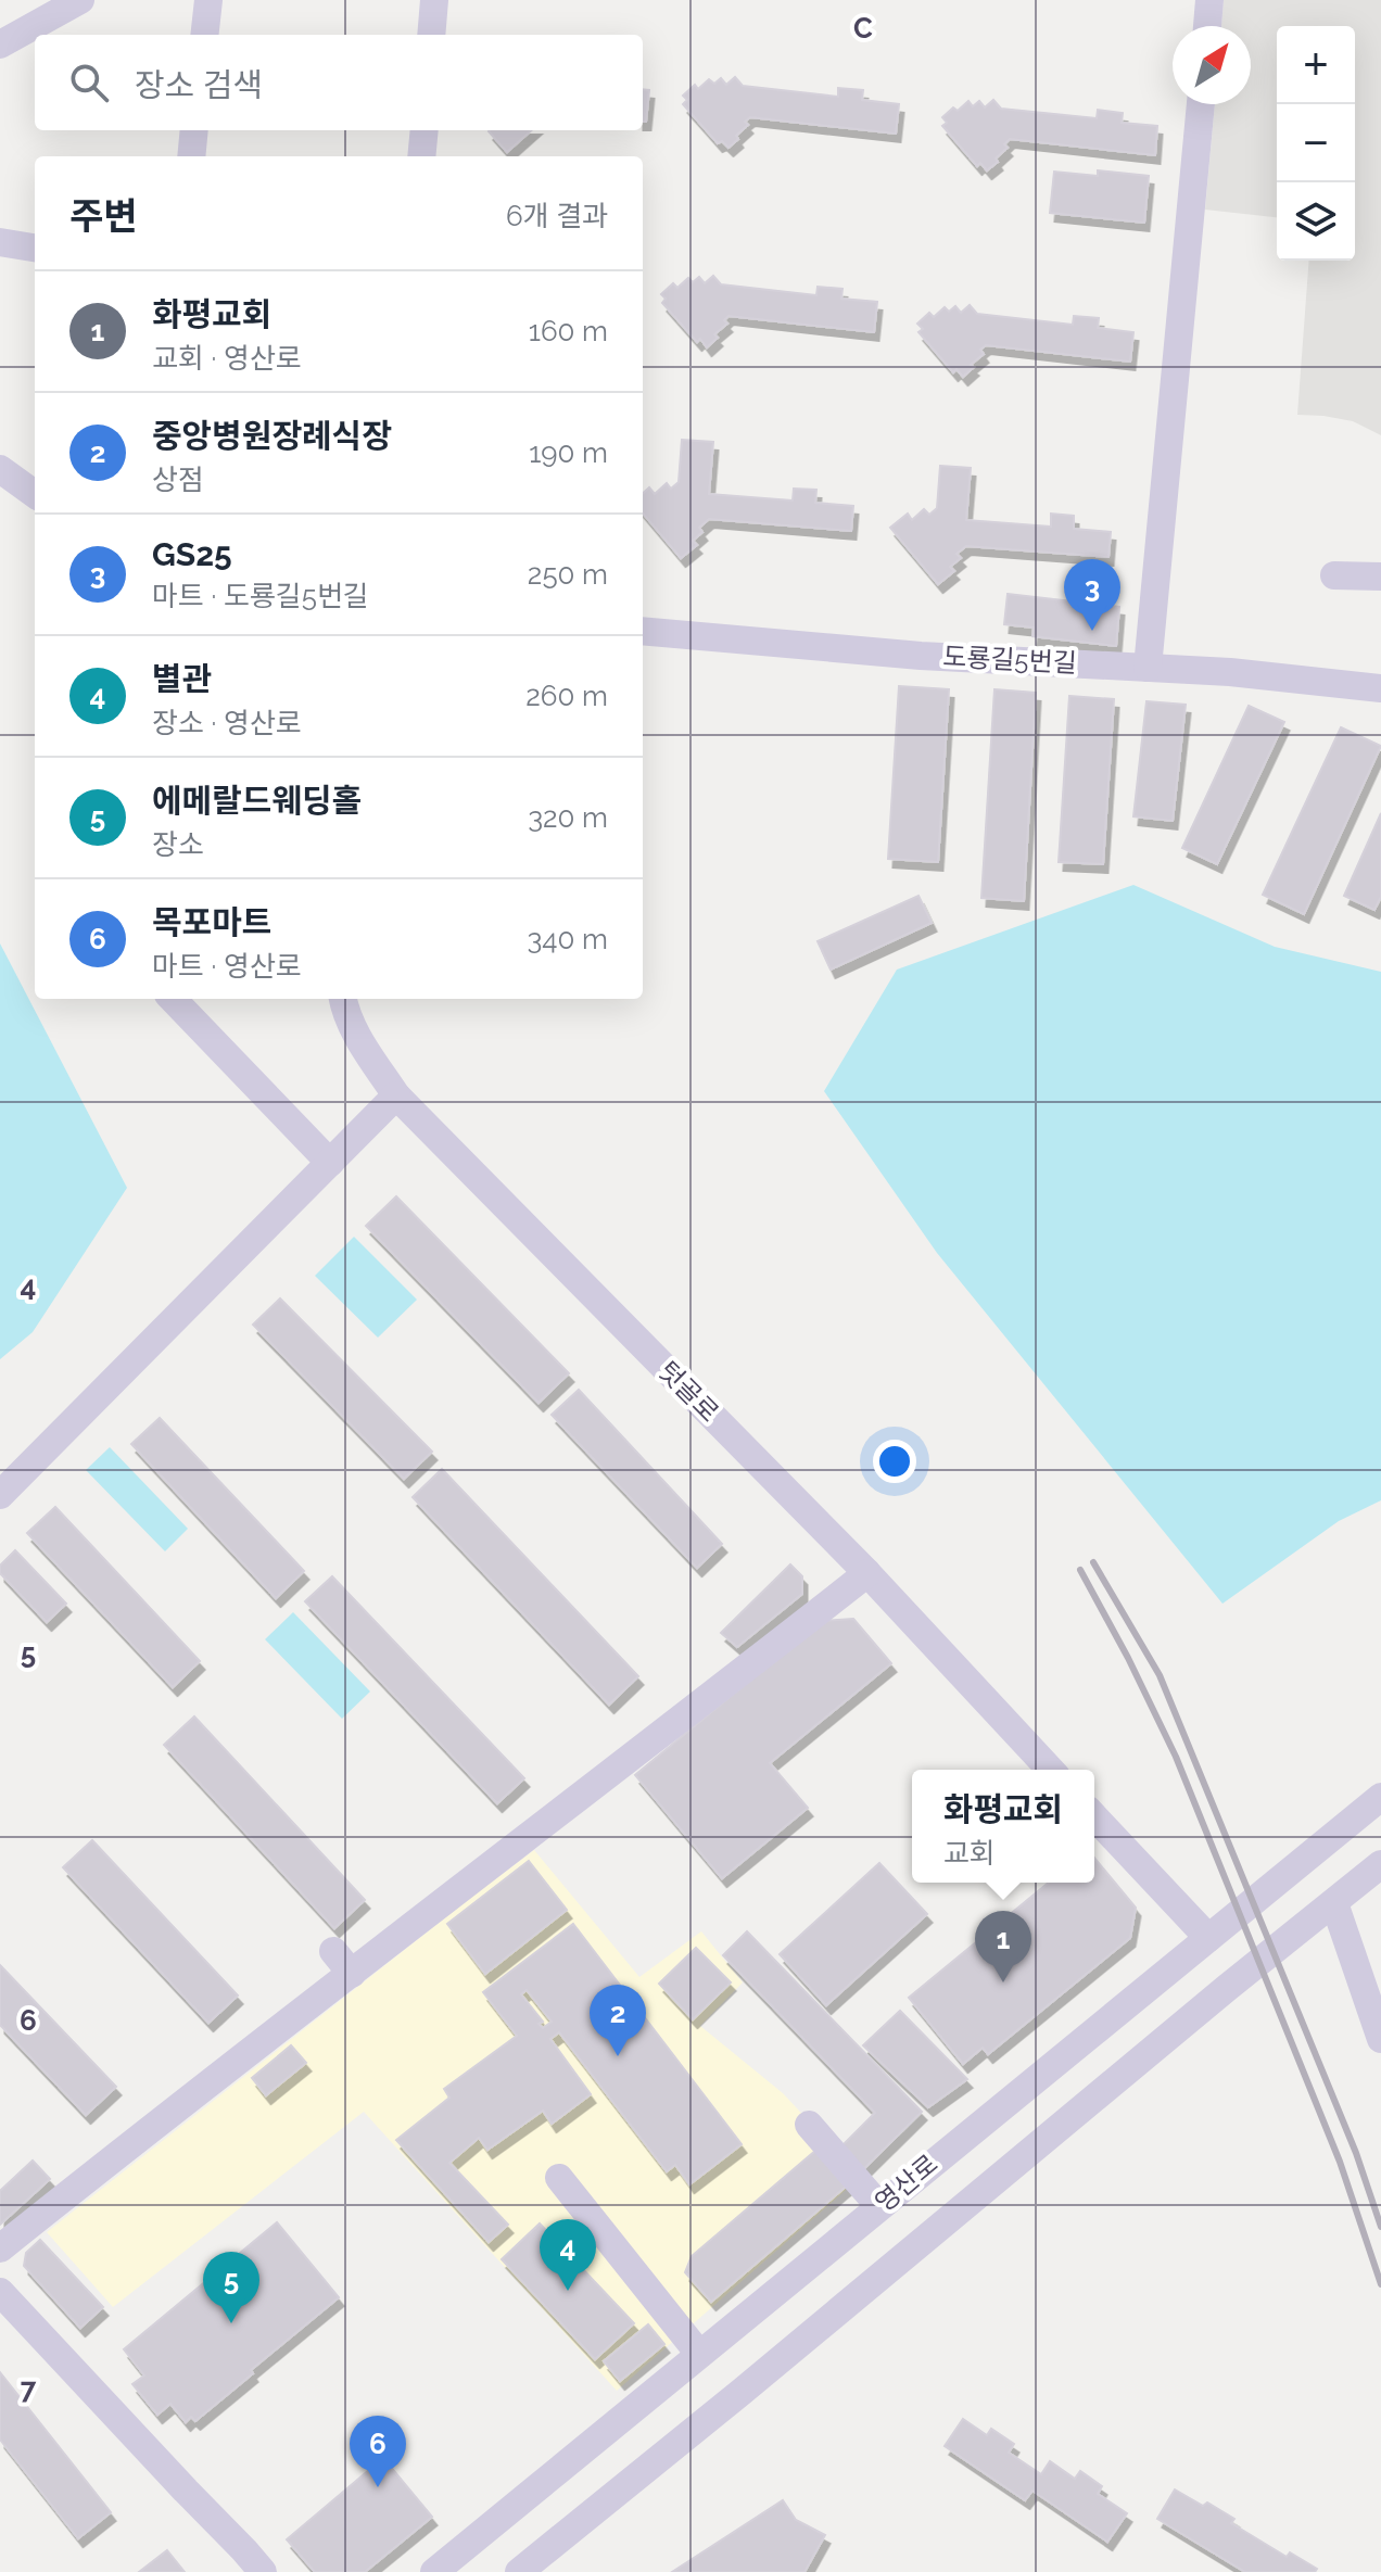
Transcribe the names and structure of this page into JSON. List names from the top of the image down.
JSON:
{
  "streets": {
    "street": ["도룡길5번길", "텃골로", "영산로"]
  },
  "north": "top right",
  "page": {
    "map_buttons": ["+", "−"],
    "search": "장소 검색",
    "heading": ["주변", "6개 결과"],
    "list": [
      {
        "mark": "1",
        "name": "화평교회",
        "note": "교회 · 영산로",
        "value": "160 m"
      },
      {
        "mark": "2",
        "name": "중앙병원장례식장",
        "note": "상점",
        "value": "190 m"
      },
      {
        "mark": "3",
        "name": "GS25",
        "note": "마트 · 도룡길5번길",
        "value": "250 m"
      },
      {
        "mark": "4",
        "name": "별관",
        "note": "장소 · 영산로",
        "value": "260 m"
      },
      {
        "mark": "5",
        "name": "에메랄드웨딩홀",
        "note": "장소",
        "value": "320 m"
      },
      {
        "mark": "6",
        "name": "목포마트",
        "note": "마트 · 영산로",
        "value": "340 m"
      }
    ],
    "pins": [
      "3",
      "1",
      "2",
      "4",
      "5",
      "6"
    ],
    "popup": ["화평교회", "교회"]
  },
  "grid": {
    "columns": ["C"],
    "rows": [
      "4",
      "5",
      "6",
      "7"
    ]
  }
}
